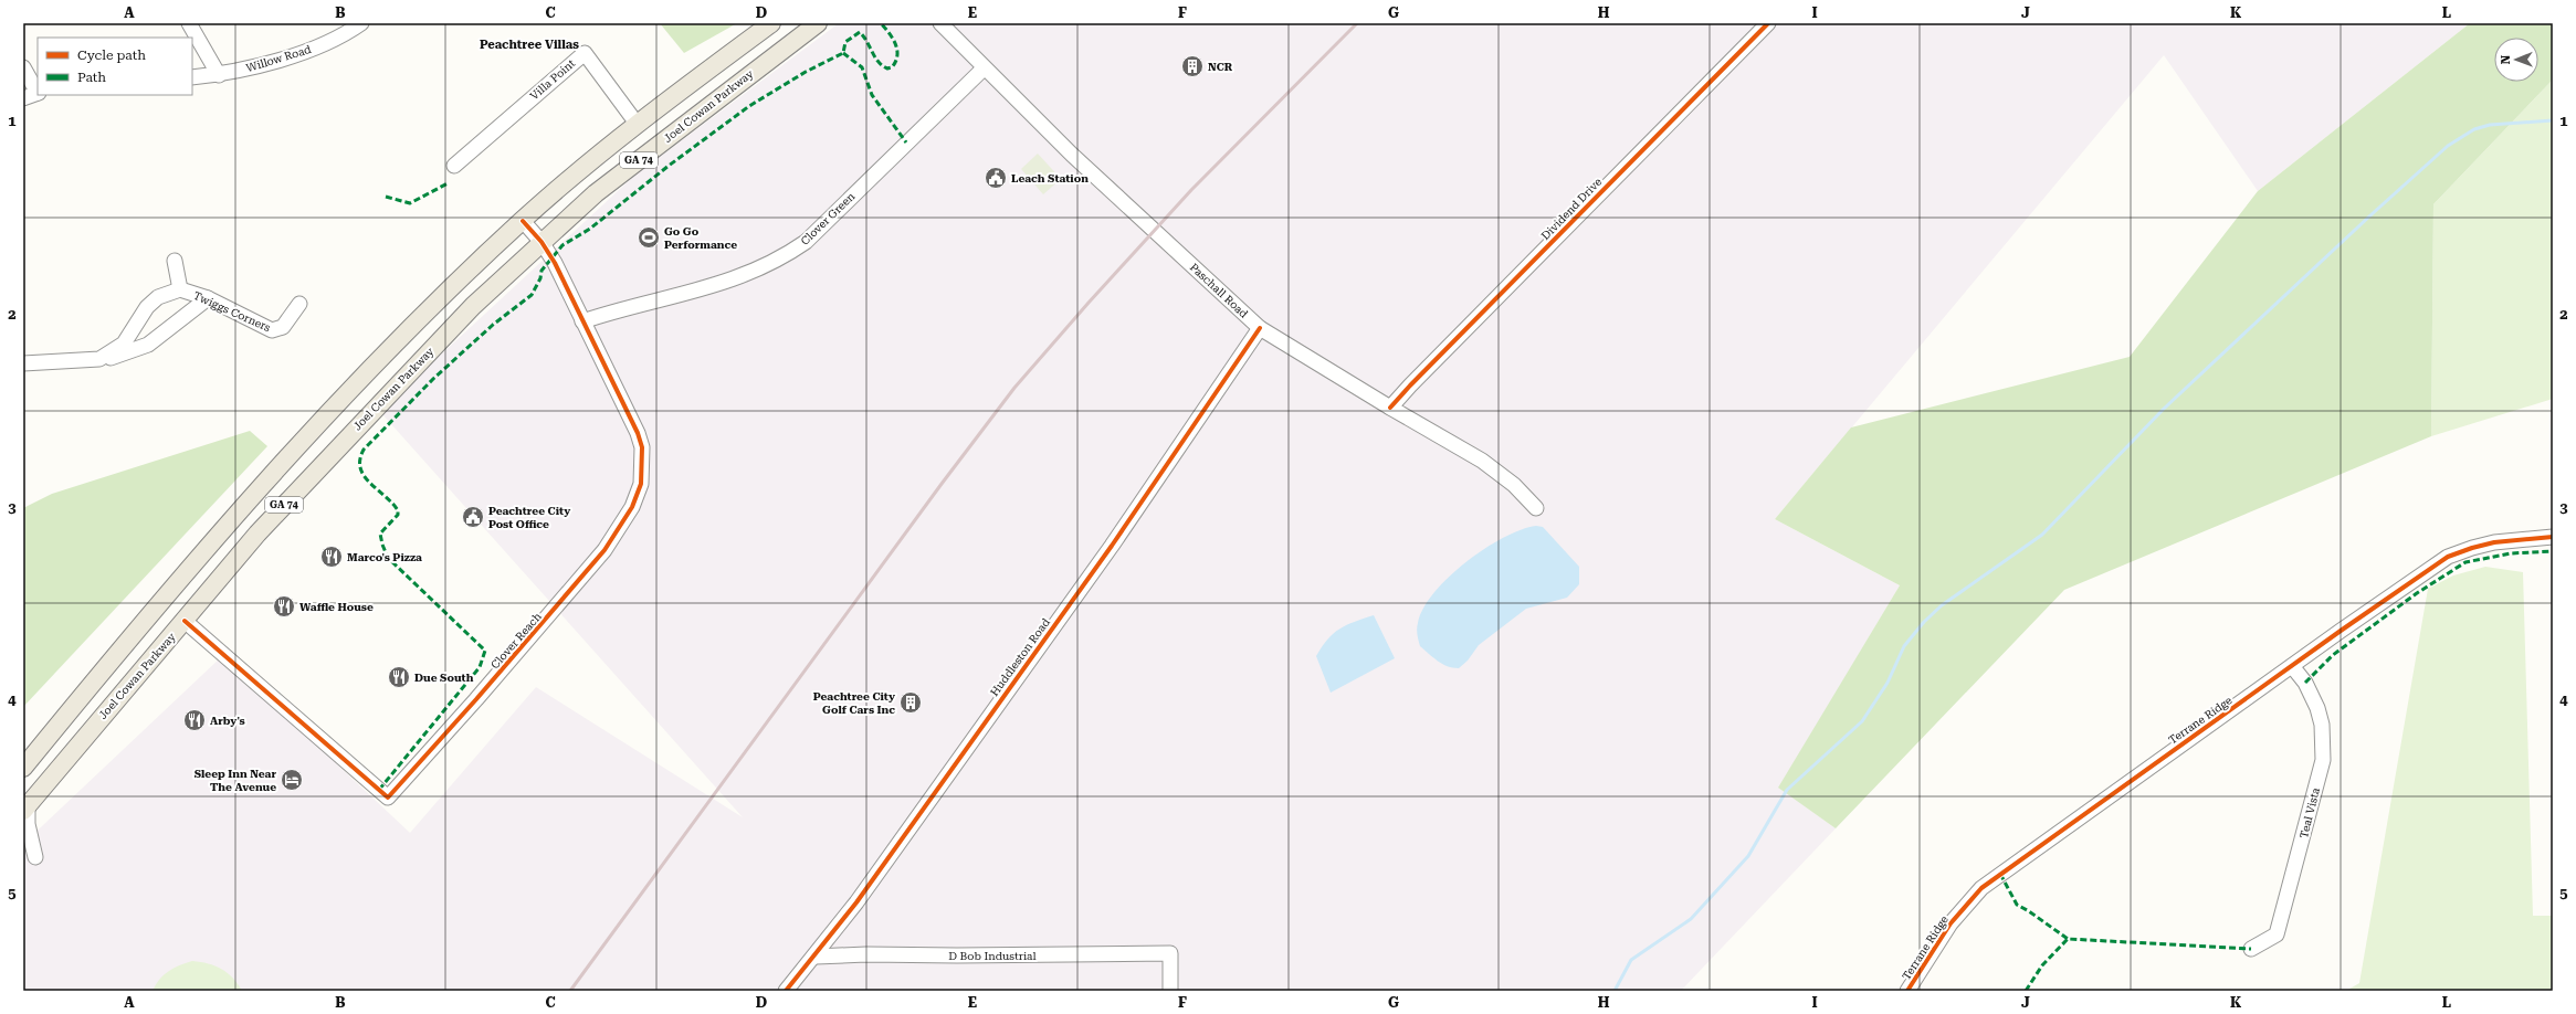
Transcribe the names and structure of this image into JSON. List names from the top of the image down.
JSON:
{
  "streets": {
    "main road": ["Joel Cowan Parkway", "GA 74"],
    "street": [
      "Willow Road",
      "Villa Point",
      "Dividend Drive",
      "Clover Green",
      "Paschall Road",
      "Twiggs Corners",
      "Clover Reach",
      "Huddleston Road",
      "Terrane Ridge",
      "Teal Vista",
      "D Bob Industrial"
    ]
  },
  "crossings": [
    ["Villa Point", "GA 74"],
    ["Joel Cowan Parkway", "Clover Reach"],
    ["GA 74", "Clover Reach"],
    ["Dividend Drive", "Paschall Road"],
    ["Clover Green", "Paschall Road"],
    ["Clover Green", "Clover Reach"],
    ["Paschall Road", "Huddleston Road"],
    ["Huddleston Road", "D Bob Industrial"],
    ["Terrane Ridge", "Teal Vista"]
  ],
  "districts": ["Peachtree Villas"],
  "places": {
    "building": ["NCR", "Peachtree City Golf Cars Inc"],
    "public building": ["Leach Station", "Peachtree City Post Office"],
    "sports": ["Go Go Performance"],
    "restaurant": [
      "Marco's Pizza",
      "Waffle House",
      "Due South",
      "Arby's"
    ],
    "hotel": ["Sleep Inn Near The Avenue"]
  },
  "legend": ["Cycle path", "Path"],
  "north": "left",
  "grid": {
    "columns": [
      "A",
      "B",
      "C",
      "D",
      "E",
      "F",
      "G",
      "H",
      "I",
      "J",
      "K",
      "L"
    ],
    "rows": [
      "1",
      "2",
      "3",
      "4",
      "5"
    ]
  }
}
